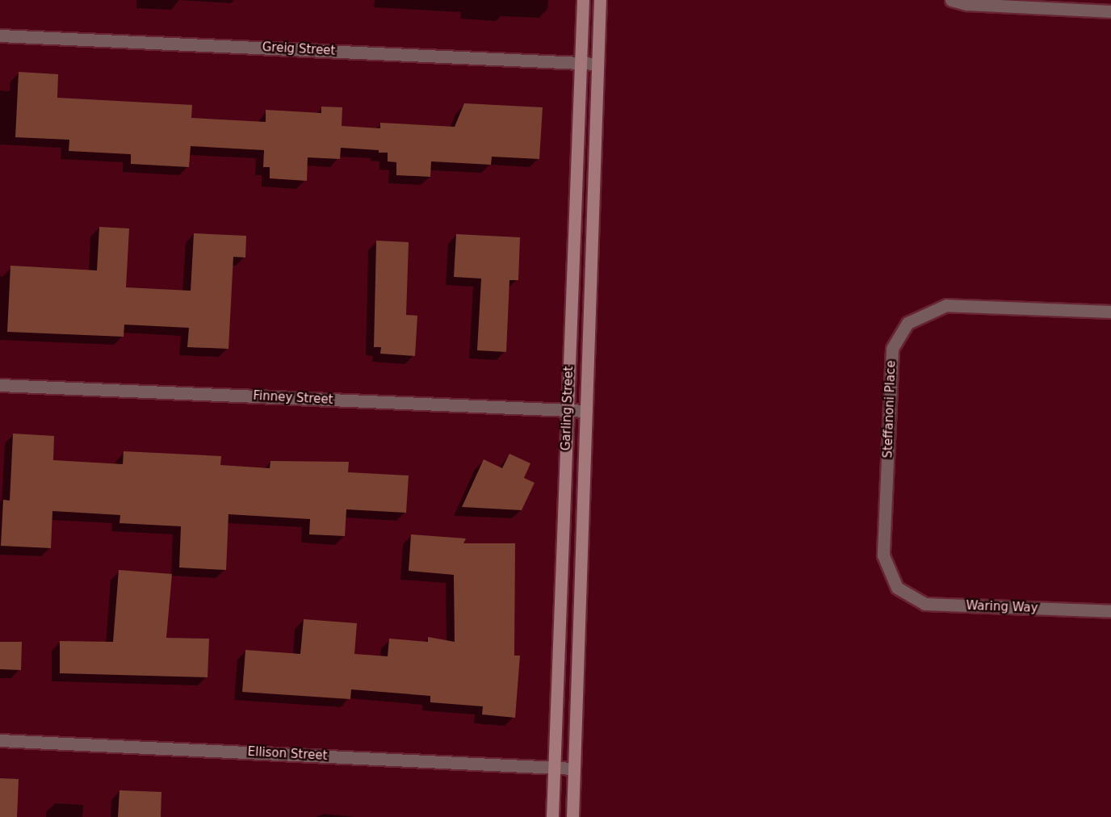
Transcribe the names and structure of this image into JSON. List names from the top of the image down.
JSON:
{
  "streets": {
    "street": [
      "Greig Street",
      "Finney Street",
      "Garling Street",
      "Steffanoni Place",
      "Waring Way",
      "Ellison Street"
    ]
  },
  "crossings": [
    ["Greig Street", "Garling Street"],
    ["Finney Street", "Garling Street"],
    ["Garling Street", "Ellison Street"],
    ["Steffanoni Place", "Waring Way"]
  ]
}
